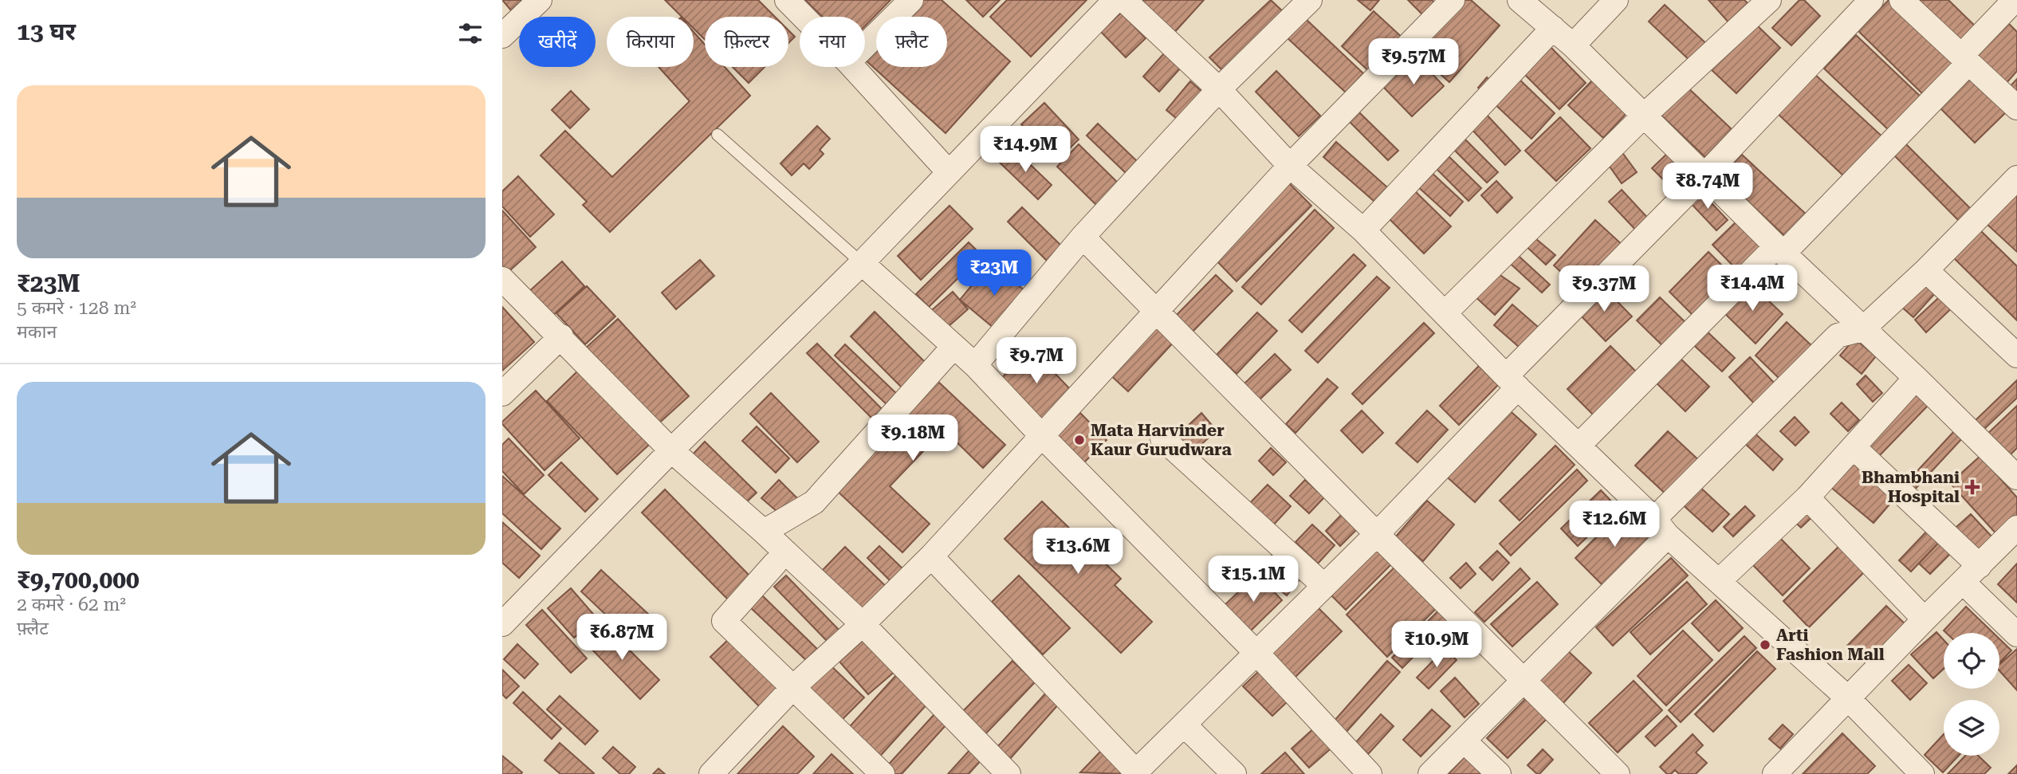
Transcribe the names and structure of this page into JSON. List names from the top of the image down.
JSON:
{
  "places": {
    "other": ["Mata Harvinder Kaur Gurudwara", "Arti Fashion Mall"],
    "health": ["Bhambhani Hospital"]
  },
  "page": {
    "heading": "13 घर",
    "chip": [
      "खरीदें",
      "किराया",
      "फ़िल्टर",
      "नया",
      "फ़्लैट"
    ],
    "price": [
      "₹9.57M",
      "₹14.9M",
      "₹8.74M",
      "₹23M",
      "₹14.4M",
      "₹9.37M",
      "₹9.7M",
      "₹9.18M",
      "₹12.6M",
      "₹13.6M",
      "₹15.1M",
      "₹6.87M",
      "₹10.9M"
    ],
    "list": [
      {
        "name": "₹23M",
        "note": "5 कमरे · 128 m² · मकान"
      },
      {
        "name": "₹9,700,000",
        "note": "2 कमरे · 62 m² · फ़्लैट"
      }
    ]
  }
}
